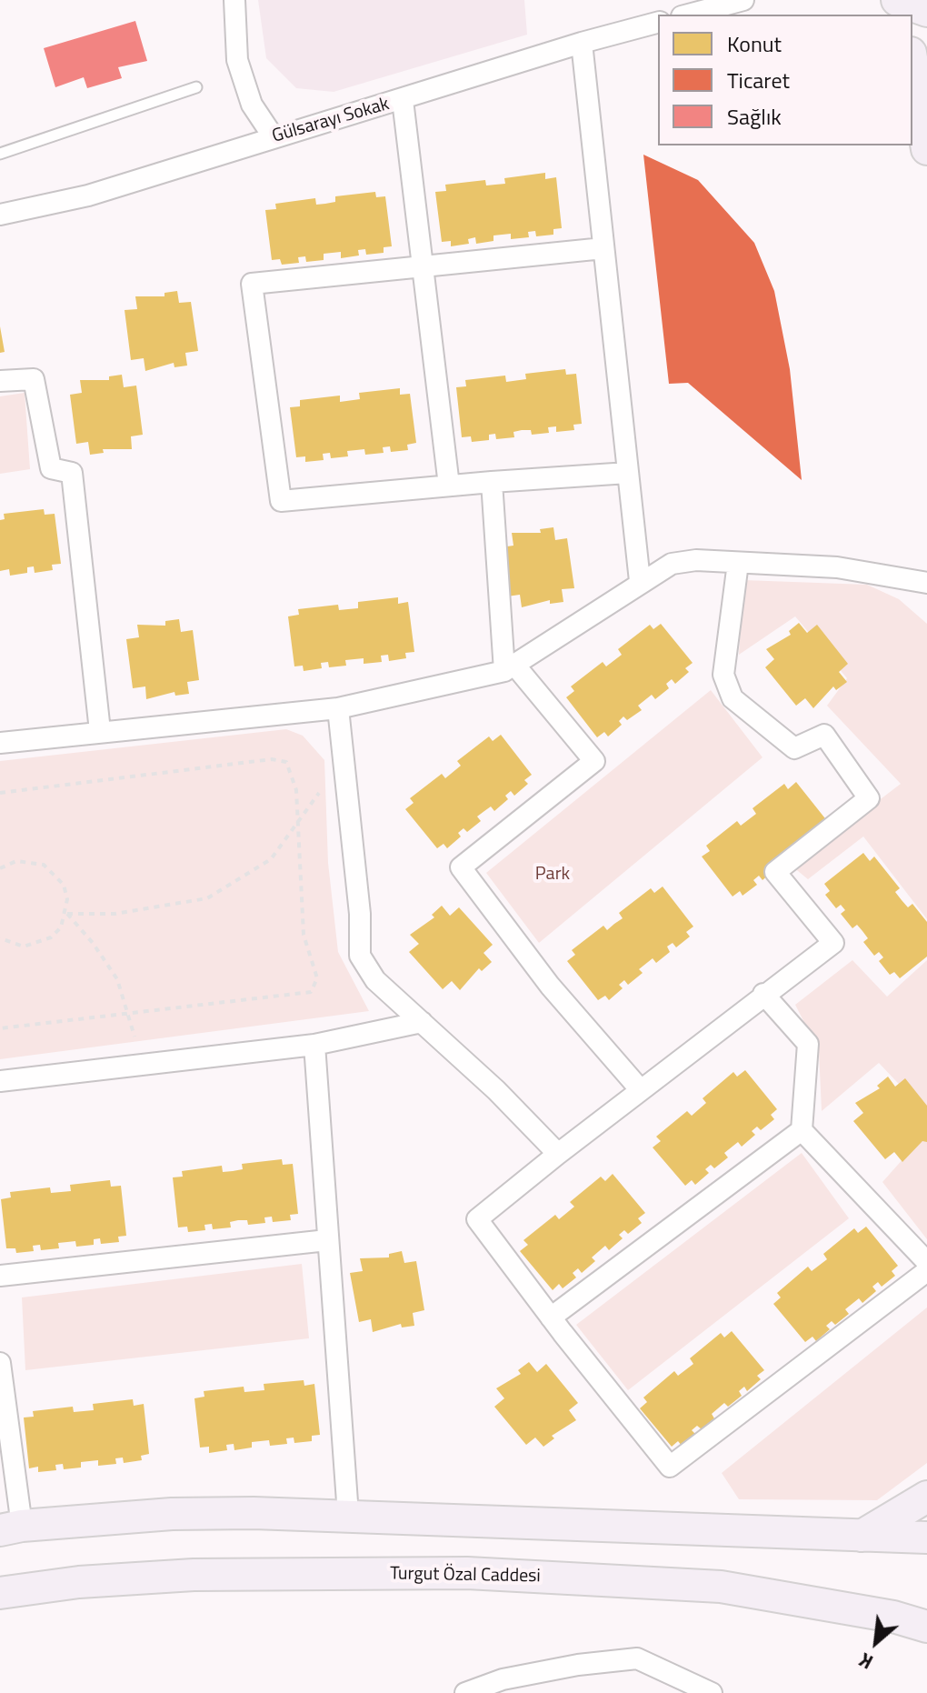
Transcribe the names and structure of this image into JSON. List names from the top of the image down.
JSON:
{
  "streets": {
    "main road": ["Turgut Özal Caddesi"],
    "street": ["Gülsarayı Sokak"]
  },
  "parks": ["Park"],
  "legend": ["Konut", "Ticaret", "Sağlık"],
  "north": "bottom left"
}
